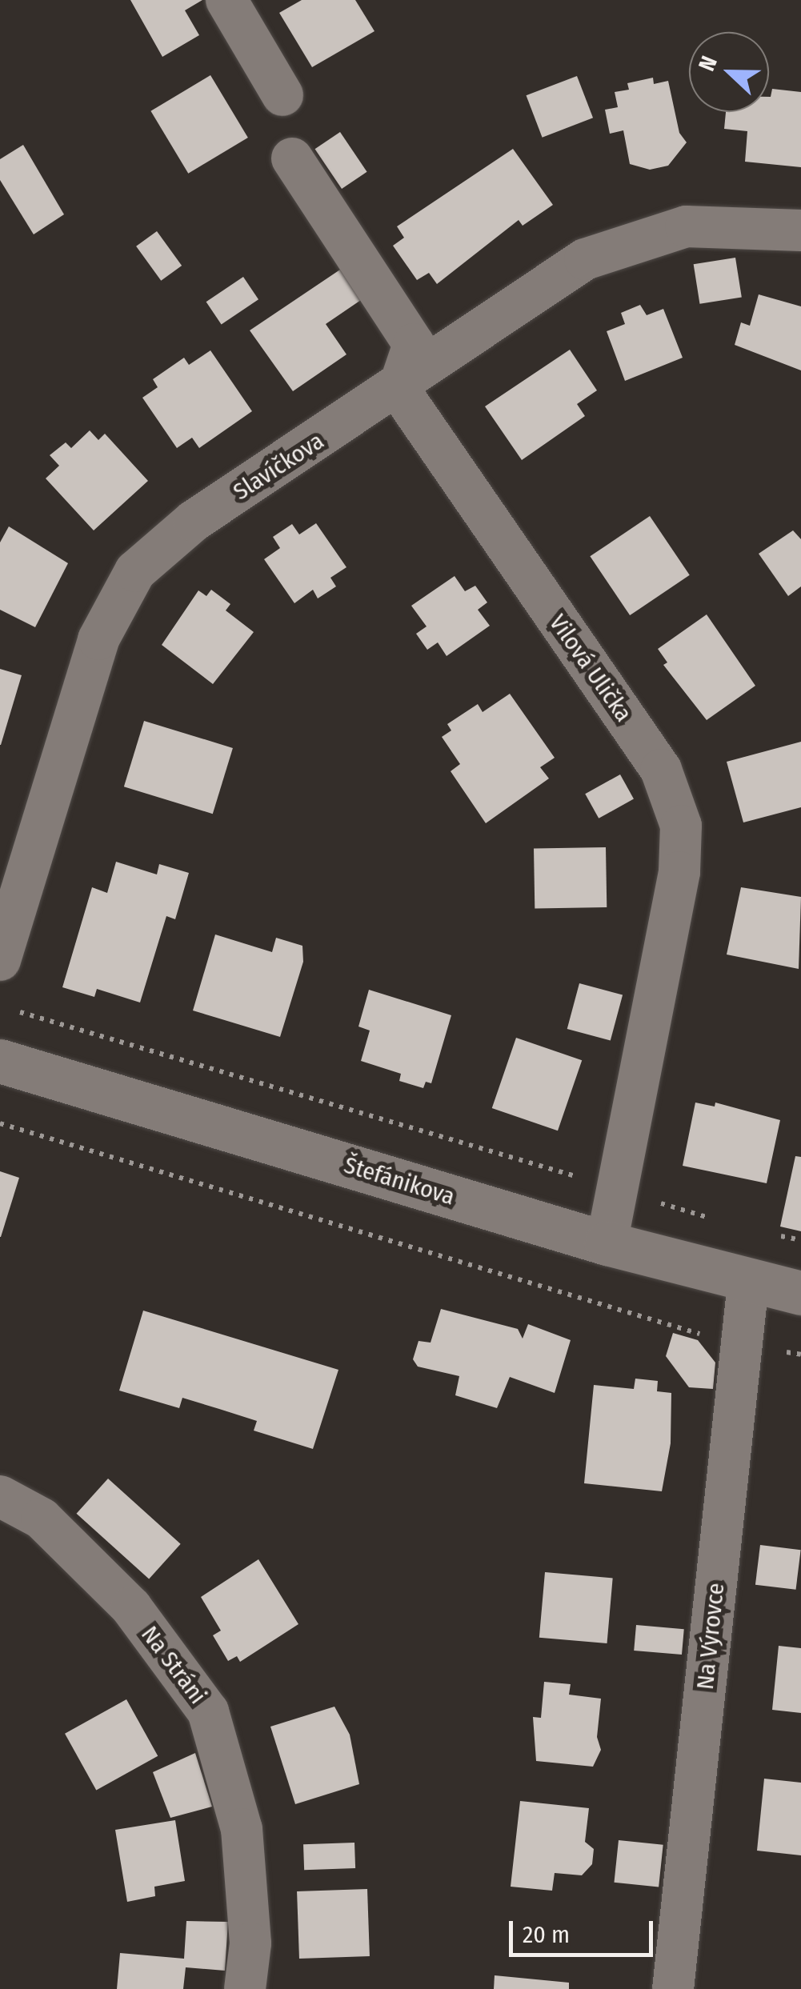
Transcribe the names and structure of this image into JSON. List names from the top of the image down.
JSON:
{
  "streets": {
    "street": [
      "Slavíčkova",
      "Vilová Ulička",
      "Štefánikova",
      "Na Výrovce",
      "Na Stráni"
    ]
  },
  "crossings": [
    ["Slavíčkova", "Vilová Ulička"],
    ["Vilová Ulička", "Štefánikova"],
    ["Štefánikova", "Na Výrovce"]
  ],
  "scale_bar": "20 m",
  "north": "left"
}
